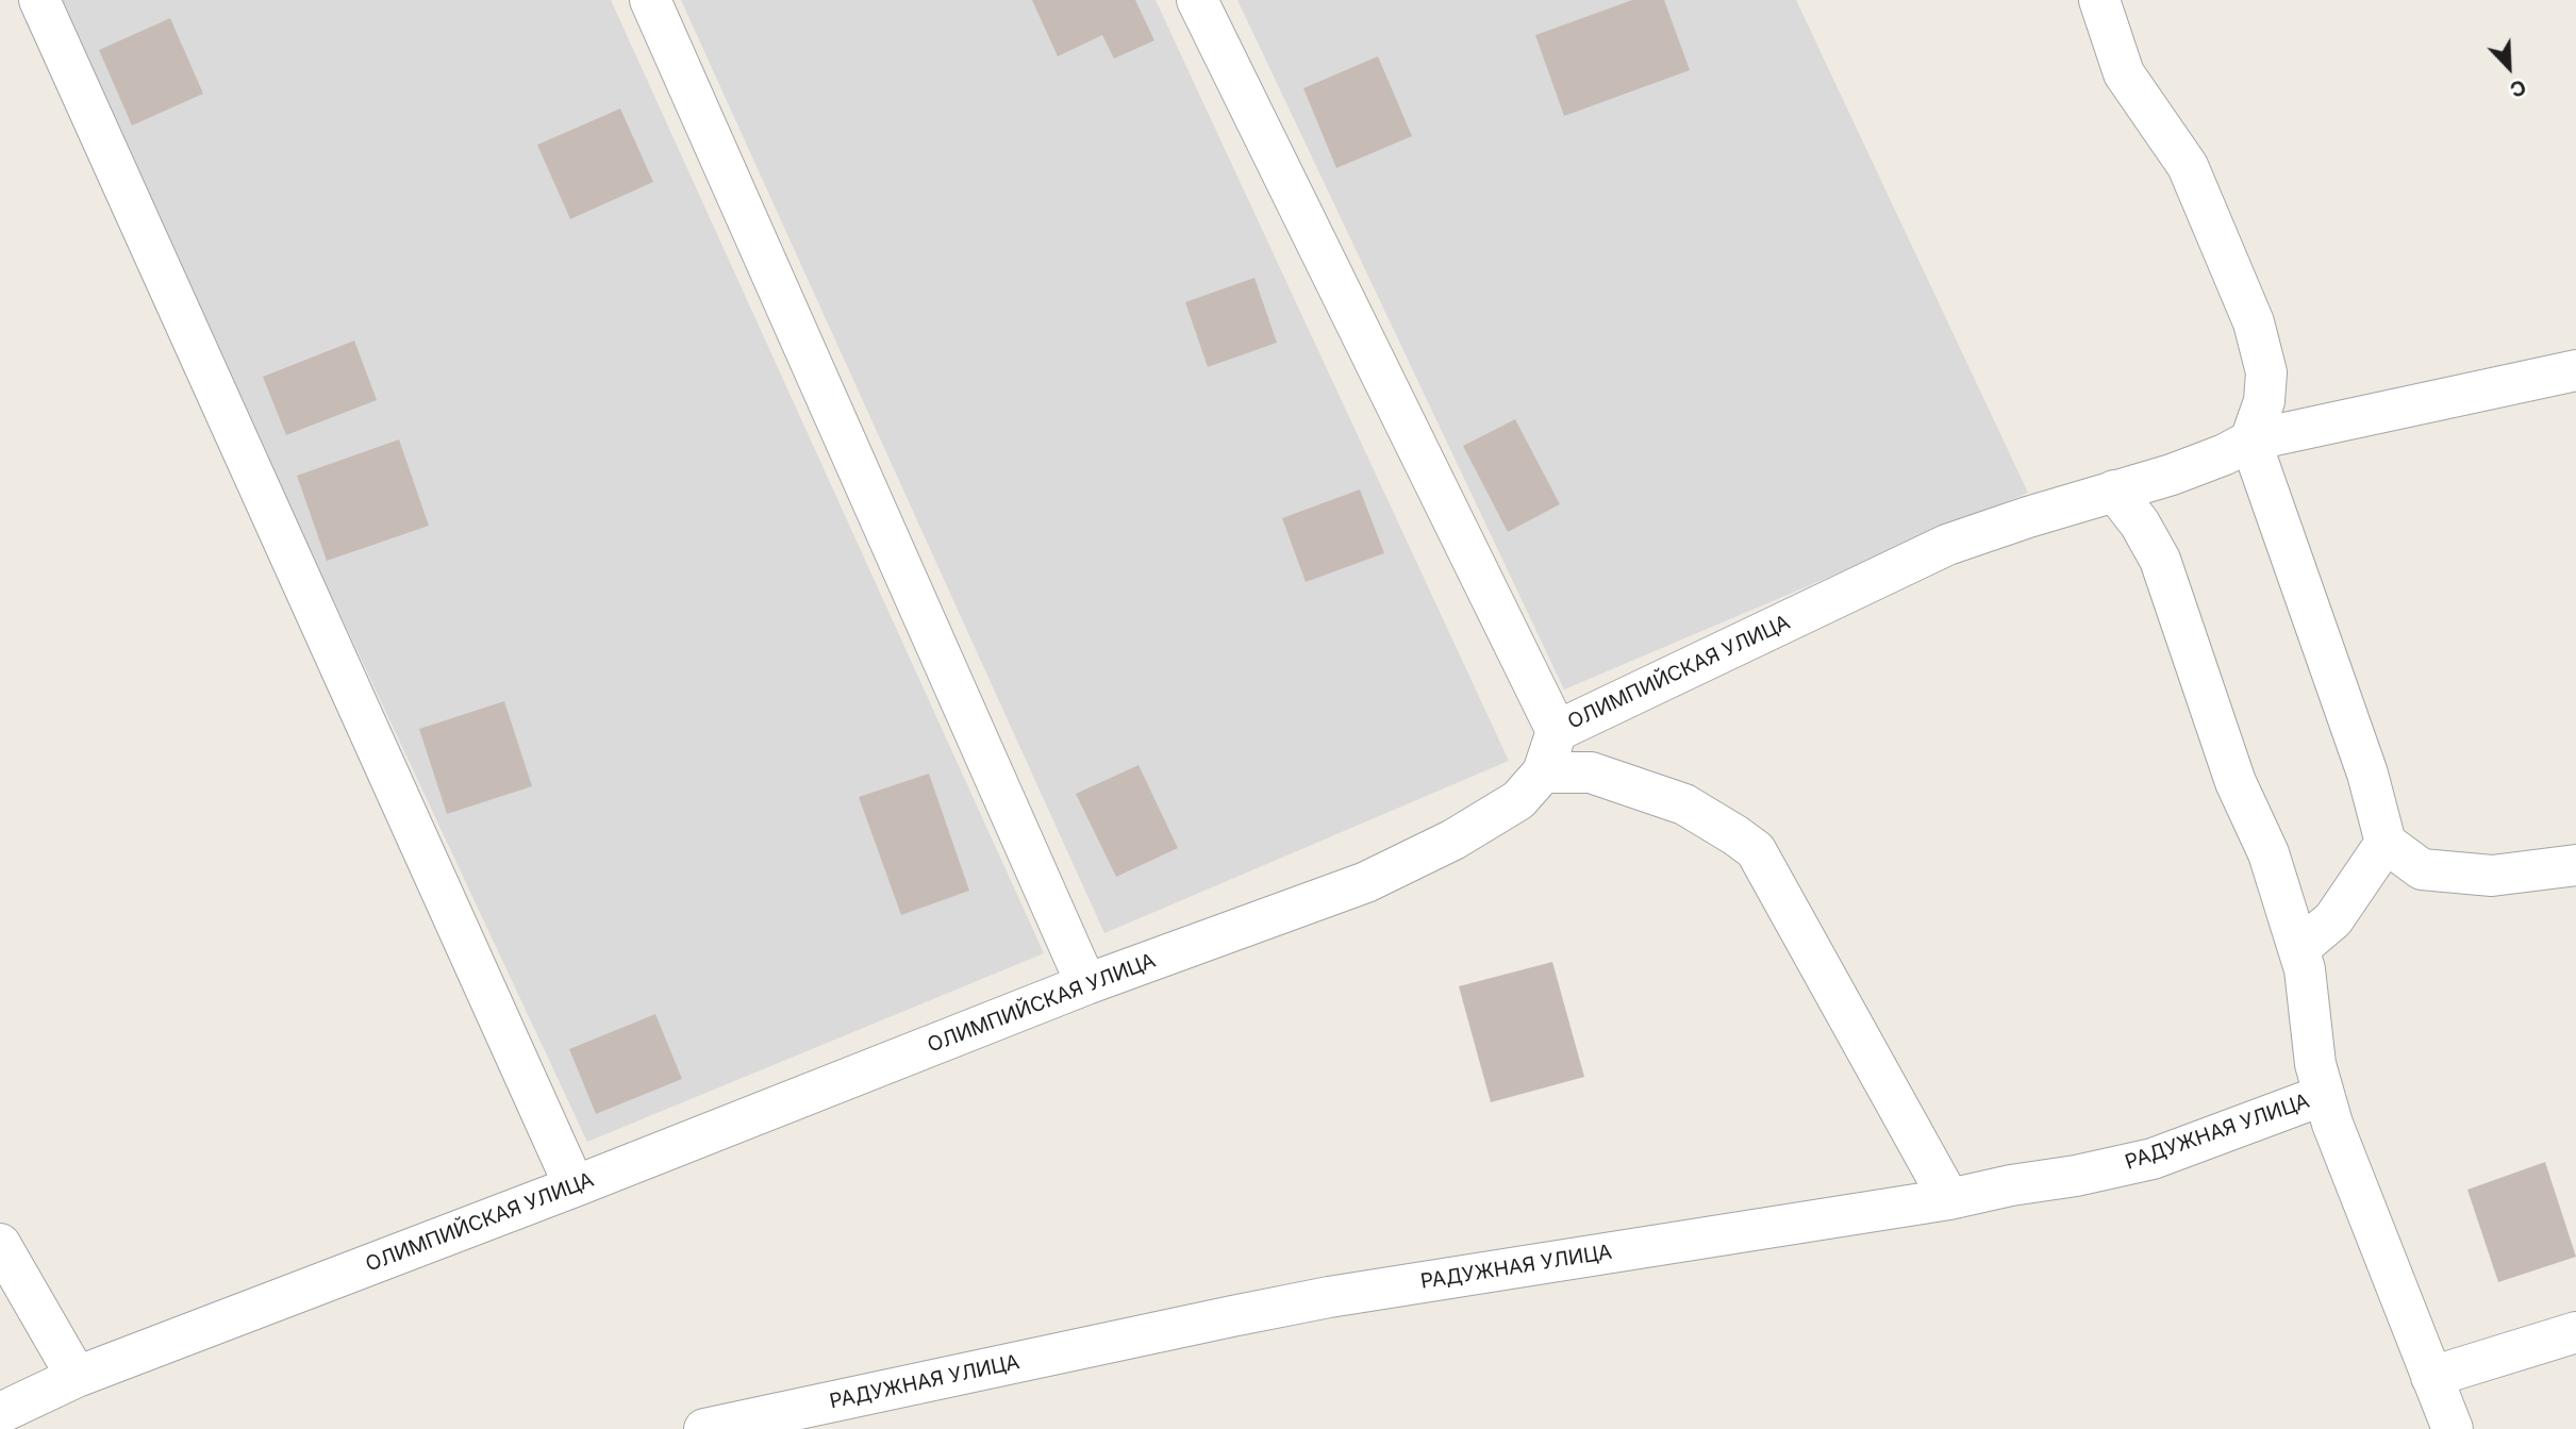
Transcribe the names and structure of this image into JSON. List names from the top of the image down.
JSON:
{
  "streets": {
    "street": ["ОЛИМПИЙСКАЯ УЛИЦА", "РАДУЖНАЯ УЛИЦА"]
  },
  "north": "bottom right"
}
